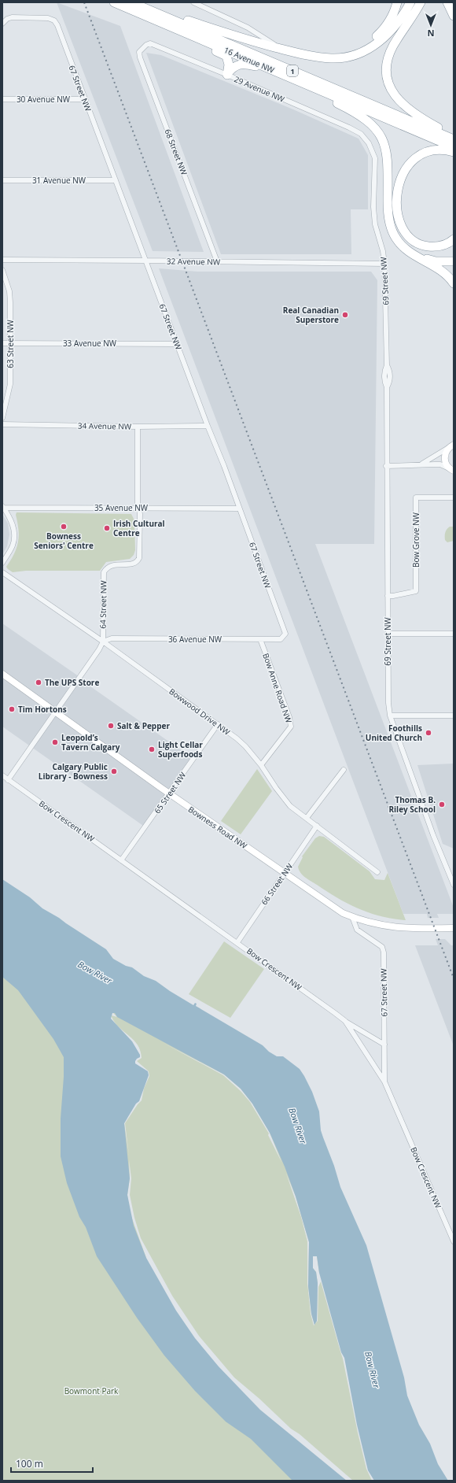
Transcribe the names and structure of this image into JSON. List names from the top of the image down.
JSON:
{
  "streets": {
    "highway": ["16 Avenue NW", "1"],
    "street": [
      "67 Street NW",
      "29 Avenue NW",
      "30 Avenue NW",
      "68 Street NW",
      "31 Avenue NW",
      "32 Avenue NW",
      "69 Street NW",
      "33 Avenue NW",
      "63 Street NW",
      "34 Avenue NW",
      "35 Avenue NW",
      "Bow Grove NW",
      "64 Street NW",
      "36 Avenue NW",
      "Bow Anne Road NW",
      "Bowwood Drive NW",
      "65 Street NW",
      "Bow Crescent NW",
      "Bowness Road NW",
      "66 Street NW"
    ]
  },
  "crossings": [
    ["67 Street NW", "30 Avenue NW"],
    ["67 Street NW", "31 Avenue NW"],
    ["67 Street NW", "32 Avenue NW"],
    ["67 Street NW", "33 Avenue NW"],
    ["67 Street NW", "34 Avenue NW"],
    ["67 Street NW", "35 Avenue NW"],
    ["67 Street NW", "36 Avenue NW"],
    ["67 Street NW", "Bow Crescent NW"],
    ["67 Street NW", "Bowness Road NW"],
    ["29 Avenue NW", "68 Street NW"],
    ["29 Avenue NW", "69 Street NW"],
    ["68 Street NW", "32 Avenue NW"],
    ["32 Avenue NW", "69 Street NW"],
    ["69 Street NW", "Bow Grove NW"],
    ["33 Avenue NW", "63 Street NW"],
    ["34 Avenue NW", "64 Street NW"],
    ["35 Avenue NW", "64 Street NW"],
    ["64 Street NW", "36 Avenue NW"],
    ["64 Street NW", "Bowwood Drive NW"],
    ["64 Street NW", "Bow Crescent NW"],
    ["64 Street NW", "Bowness Road NW"],
    ["36 Avenue NW", "Bow Anne Road NW"],
    ["36 Avenue NW", "Bowwood Drive NW"],
    ["Bow Anne Road NW", "Bowwood Drive NW"],
    ["Bowwood Drive NW", "65 Street NW"],
    ["Bowwood Drive NW", "66 Street NW"],
    ["65 Street NW", "Bow Crescent NW"],
    ["65 Street NW", "Bowness Road NW"],
    ["Bow Crescent NW", "66 Street NW"],
    ["Bowness Road NW", "66 Street NW"]
  ],
  "water": ["Bow River"],
  "parks": ["Bowmont Park"],
  "places": [
    "Real Canadian Superstore",
    "Bowness Seniors' Centre",
    "Irish Cultural Centre",
    "The UPS Store",
    "Tim Hortons",
    "Salt & Pepper",
    "Foothills United Church",
    "Leopold’s Tavern Calgary",
    "Light Cellar Superfoods",
    "Calgary Public Library - Bowness",
    "Thomas B. Riley School"
  ],
  "scale_bar": "100 m",
  "north": "bottom"
}
